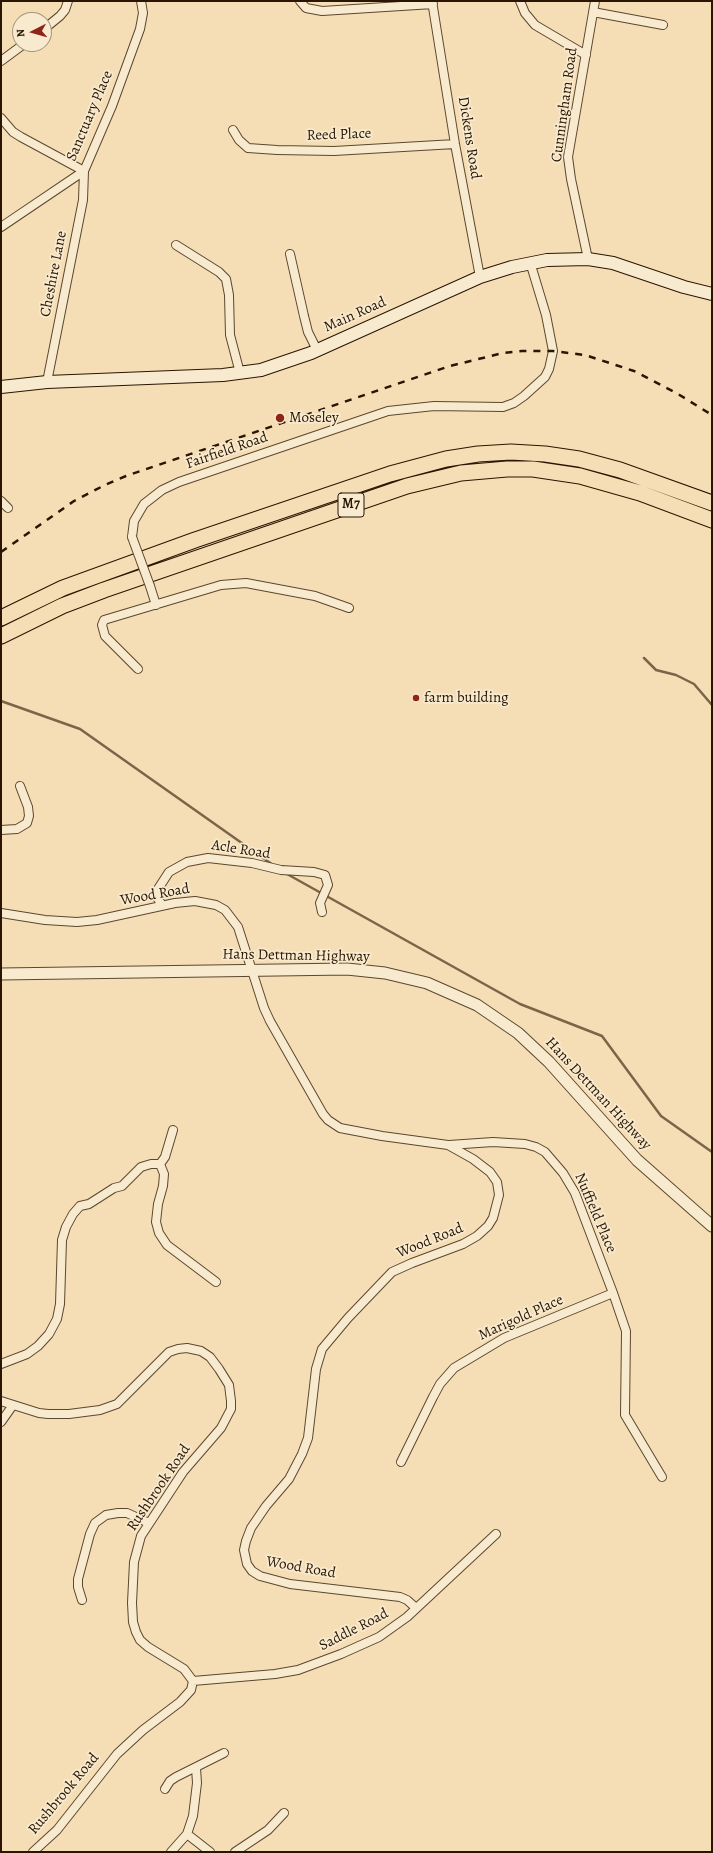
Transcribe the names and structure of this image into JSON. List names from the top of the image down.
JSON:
{
  "streets": {
    "highway": ["M7"],
    "main road": ["Main Road"],
    "street": [
      "Cunningham Road",
      "Sanctuary Place",
      "Reed Place",
      "Dickens Road",
      "Cheshire Lane",
      "Fairfield Road",
      "Acle Road",
      "Wood Road",
      "Hans Dettman Highway",
      "Nuffield Place",
      "Marigold Place",
      "Rushbrook Road",
      "Saddle Road"
    ]
  },
  "crossings": [
    ["Cunningham Road", "Main Road"],
    ["Sanctuary Place", "Cheshire Lane"],
    ["Reed Place", "Dickens Road"],
    ["Dickens Road", "Main Road"],
    ["Cheshire Lane", "Main Road"],
    ["Main Road", "Fairfield Road"],
    ["Acle Road", "Wood Road"],
    ["Wood Road", "Hans Dettman Highway"],
    ["Wood Road", "Nuffield Place"],
    ["Wood Road", "Saddle Road"],
    ["Nuffield Place", "Marigold Place"],
    ["Rushbrook Road", "Saddle Road"]
  ],
  "places": ["Moseley", "farm building"],
  "north": "left"
}
